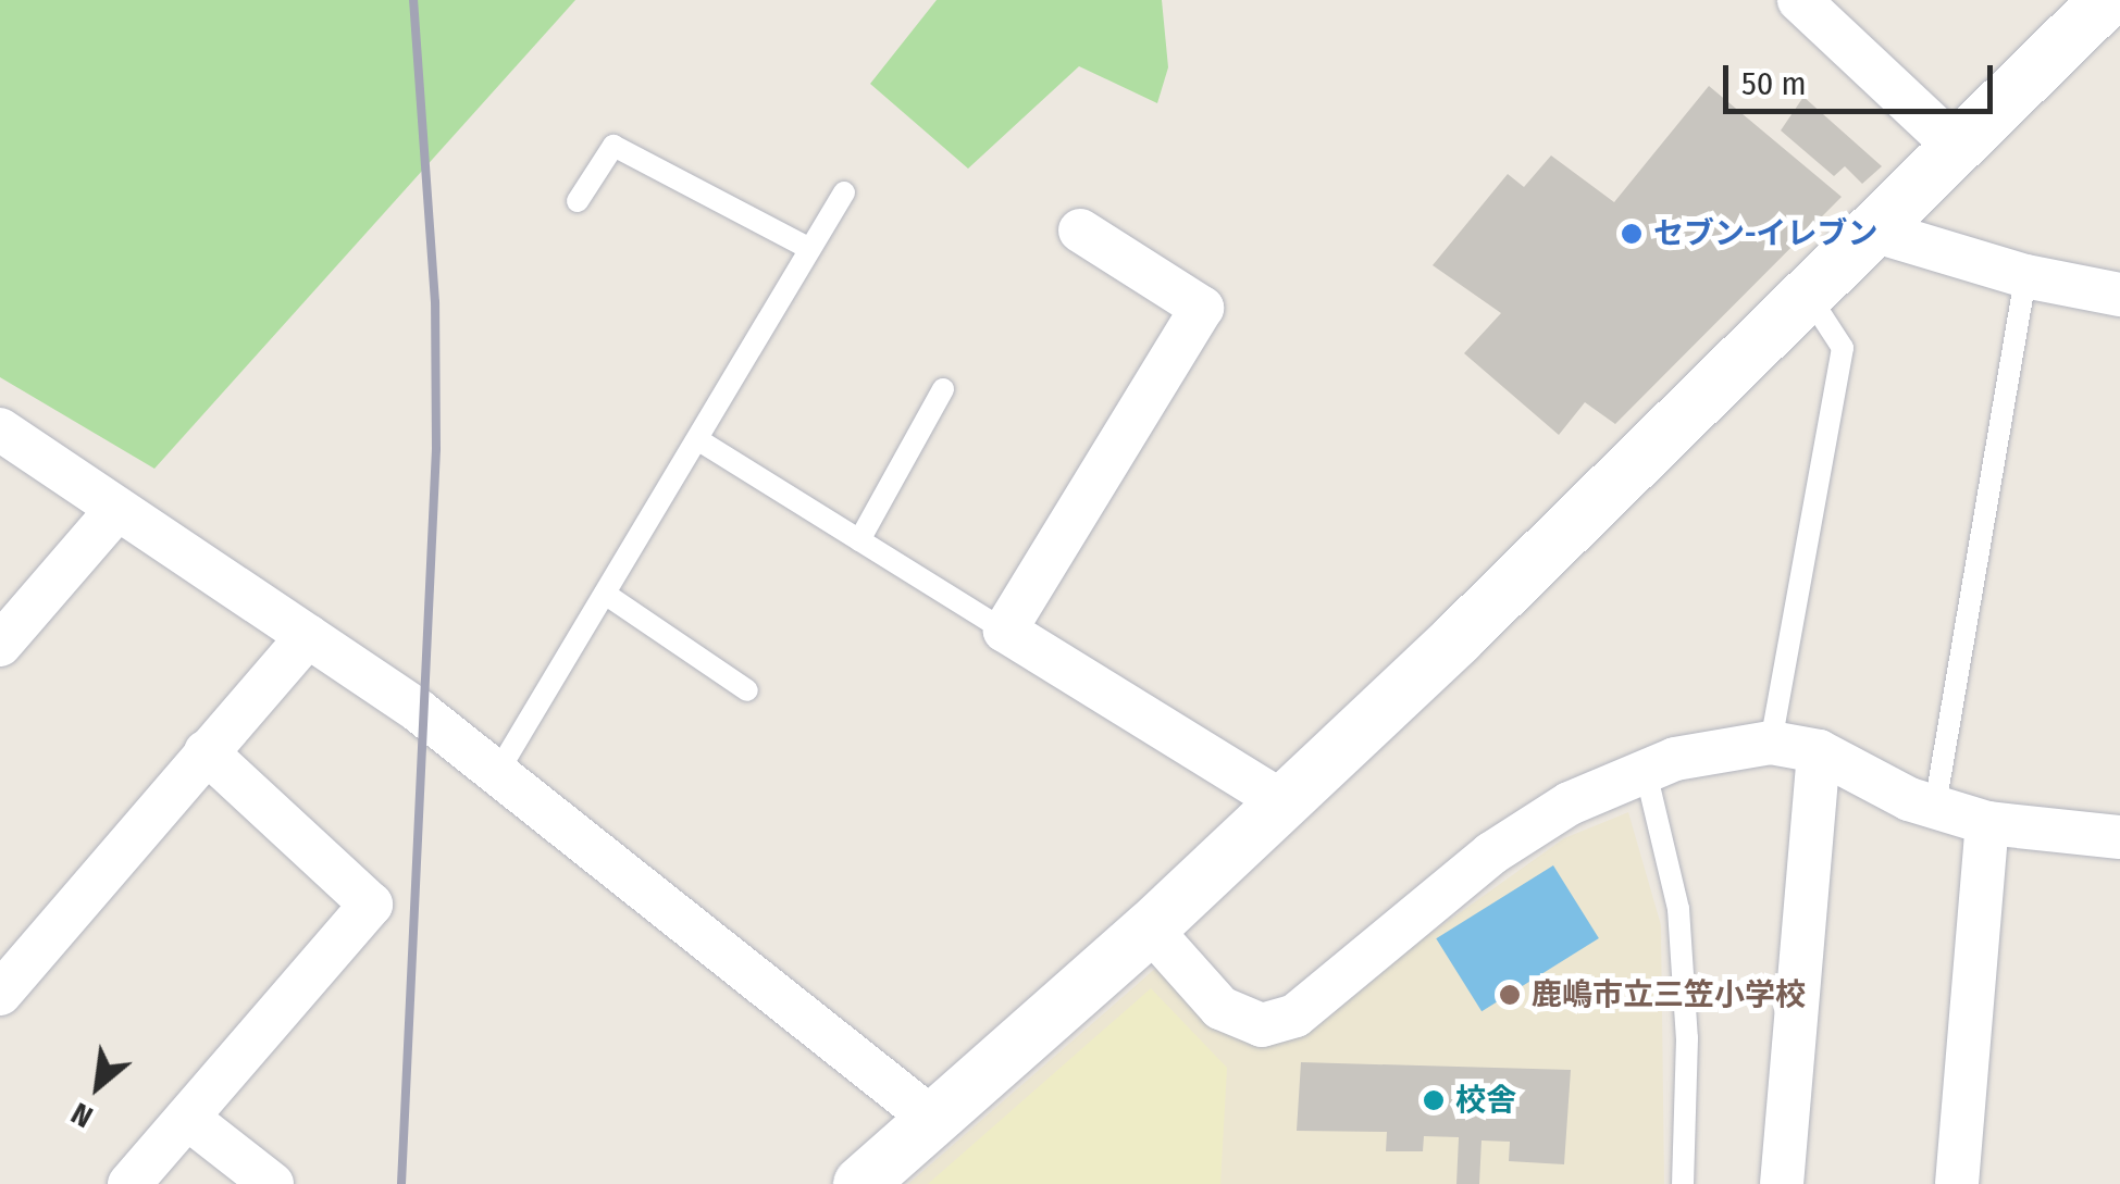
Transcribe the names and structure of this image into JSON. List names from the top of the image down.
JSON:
{
  "places": ["セブン-イレブン", "鹿嶋市立三笠小学校", "校舎"],
  "scale_bar": "50 m",
  "north": "bottom left"
}
